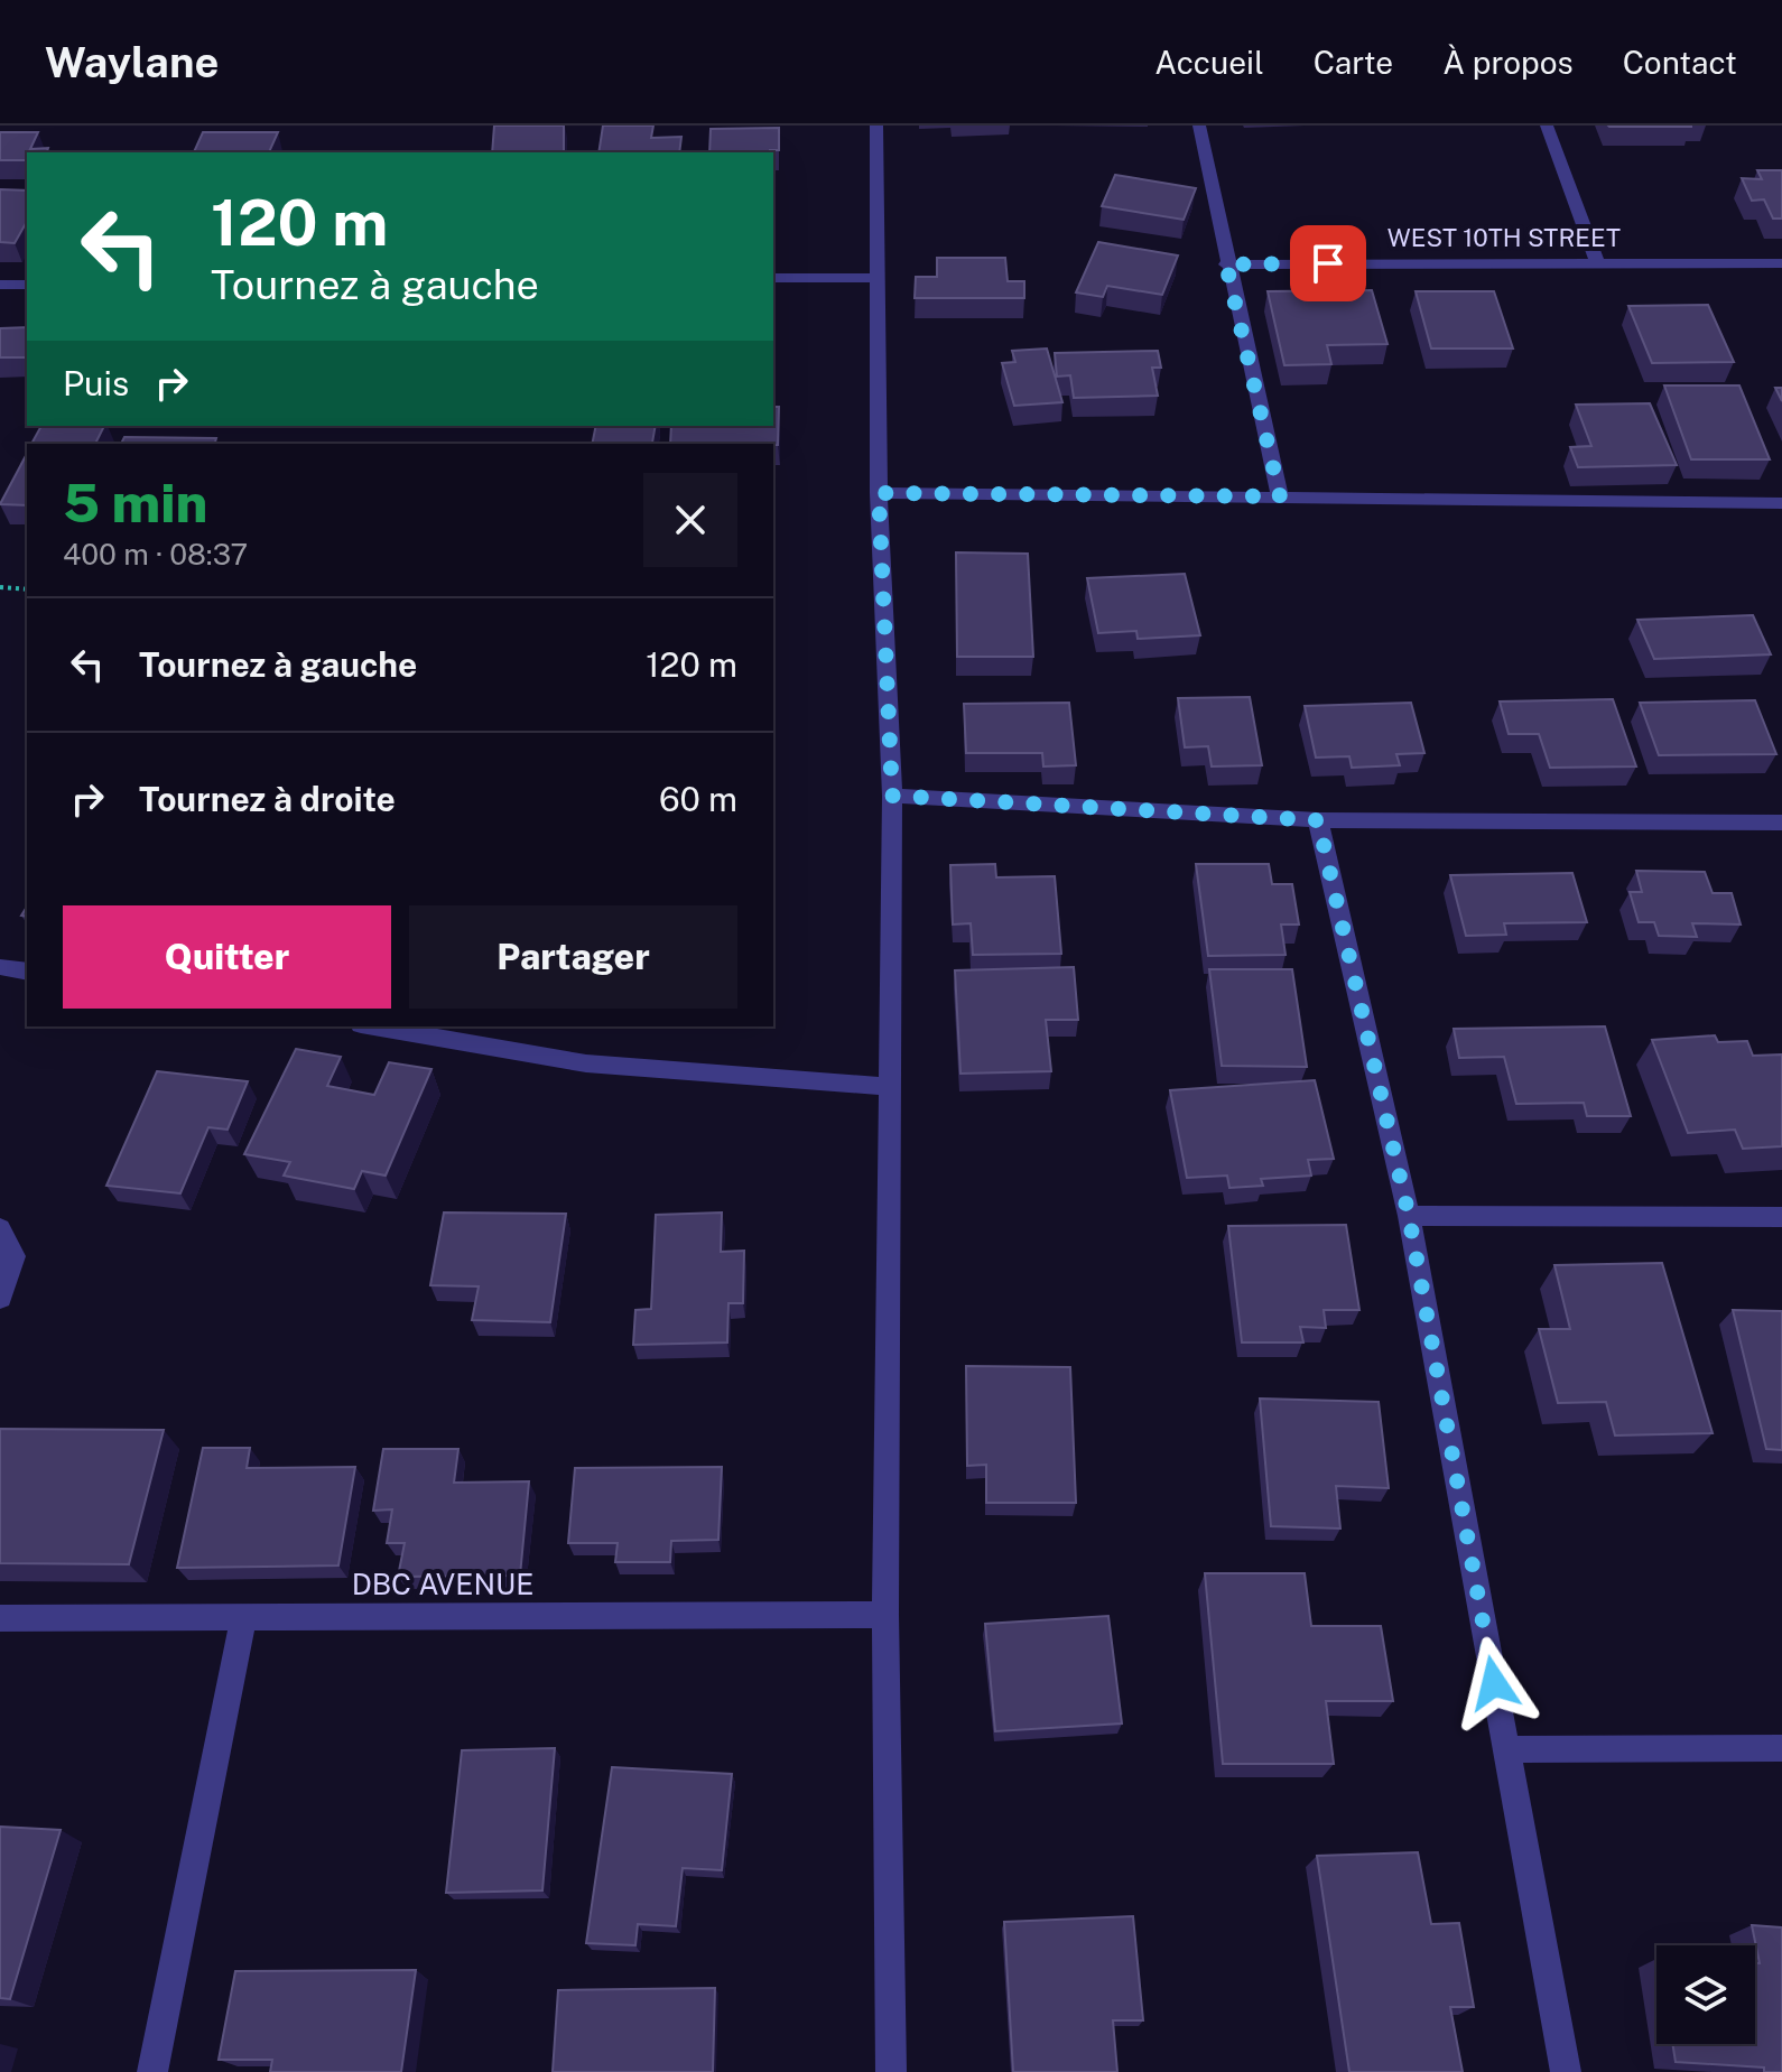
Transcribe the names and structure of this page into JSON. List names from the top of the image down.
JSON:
{
  "streets": {
    "street": ["WEST 10TH STREET", "DBC AVENUE"]
  },
  "page": {
    "header": "Waylane",
    "nav": [
      "Accueil",
      "Carte",
      "À propos",
      "Contact"
    ],
    "turn": ["120 m", "Tournez à gauche"],
    "then": "Puis",
    "heading": ["5 min", "400 m · 08:37"],
    "list": [
      {
        "name": "Tournez à gauche",
        "value": "120 m"
      },
      {
        "name": "Tournez à droite",
        "value": "60 m"
      }
    ],
    "buttons": ["Quitter", "Partager"]
  }
}
